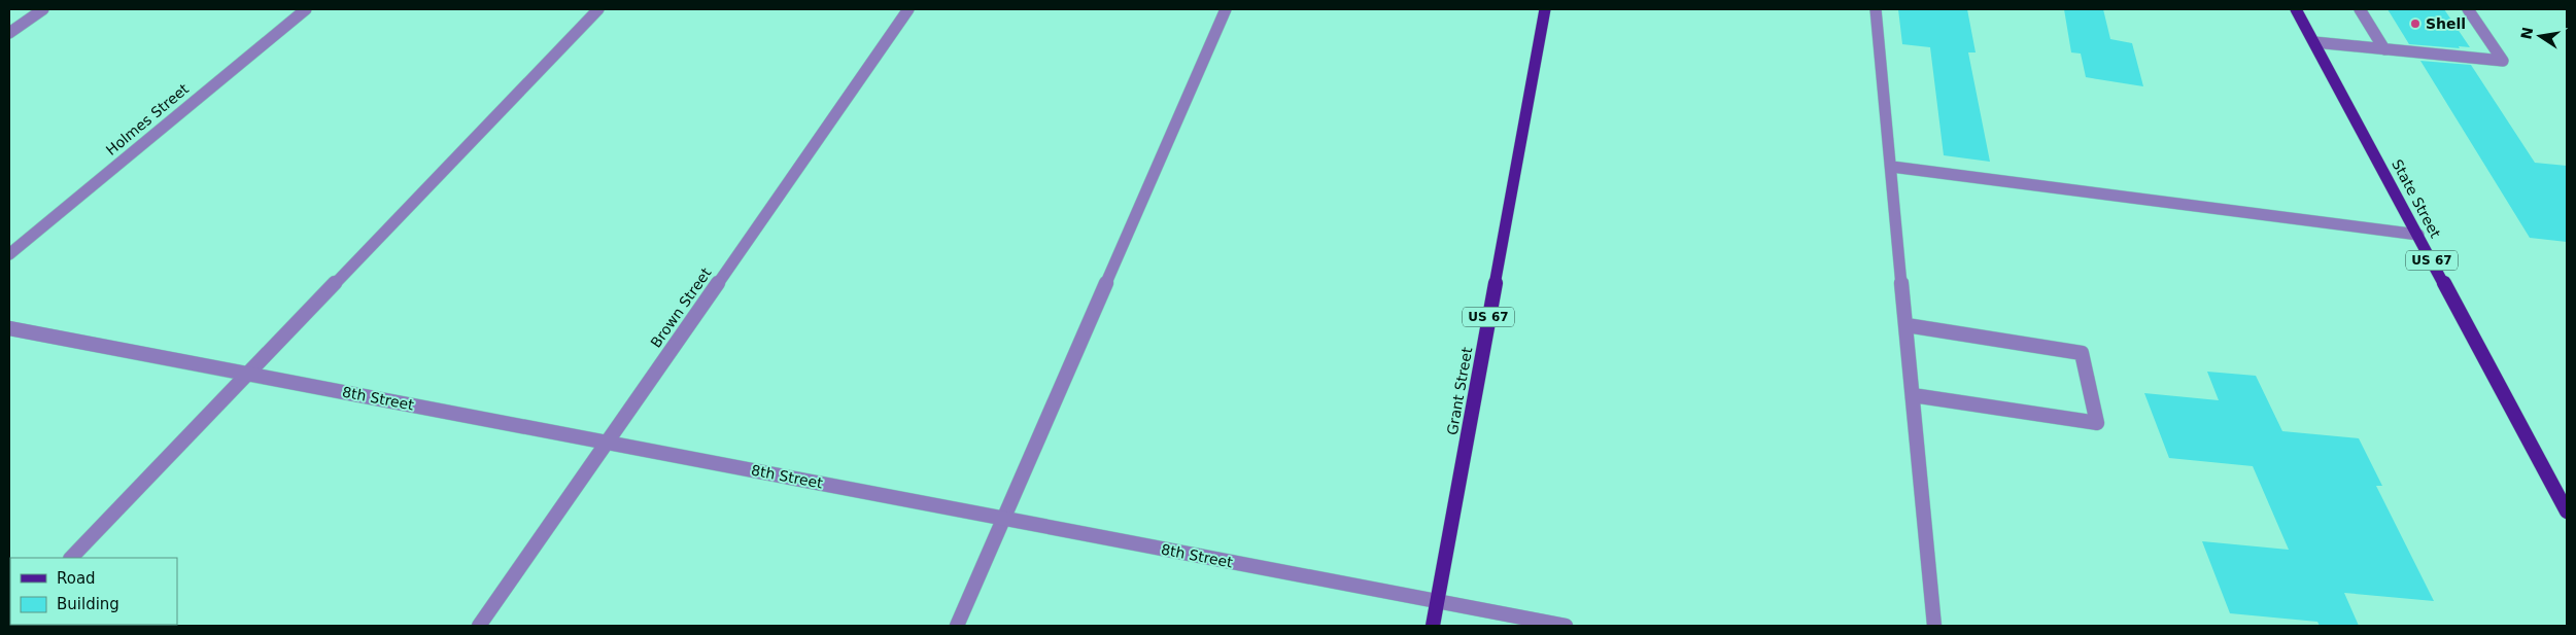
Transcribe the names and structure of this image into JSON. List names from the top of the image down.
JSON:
{
  "streets": {
    "main road": ["State Street", "US 67", "Grant Street"],
    "street": ["Holmes Street", "Brown Street", "8th Street"]
  },
  "crossings": [
    ["Brown Street", "8th Street"],
    ["Grant Street", "8th Street"]
  ],
  "places": ["Shell"],
  "legend": ["Road", "Building"],
  "north": "left"
}
